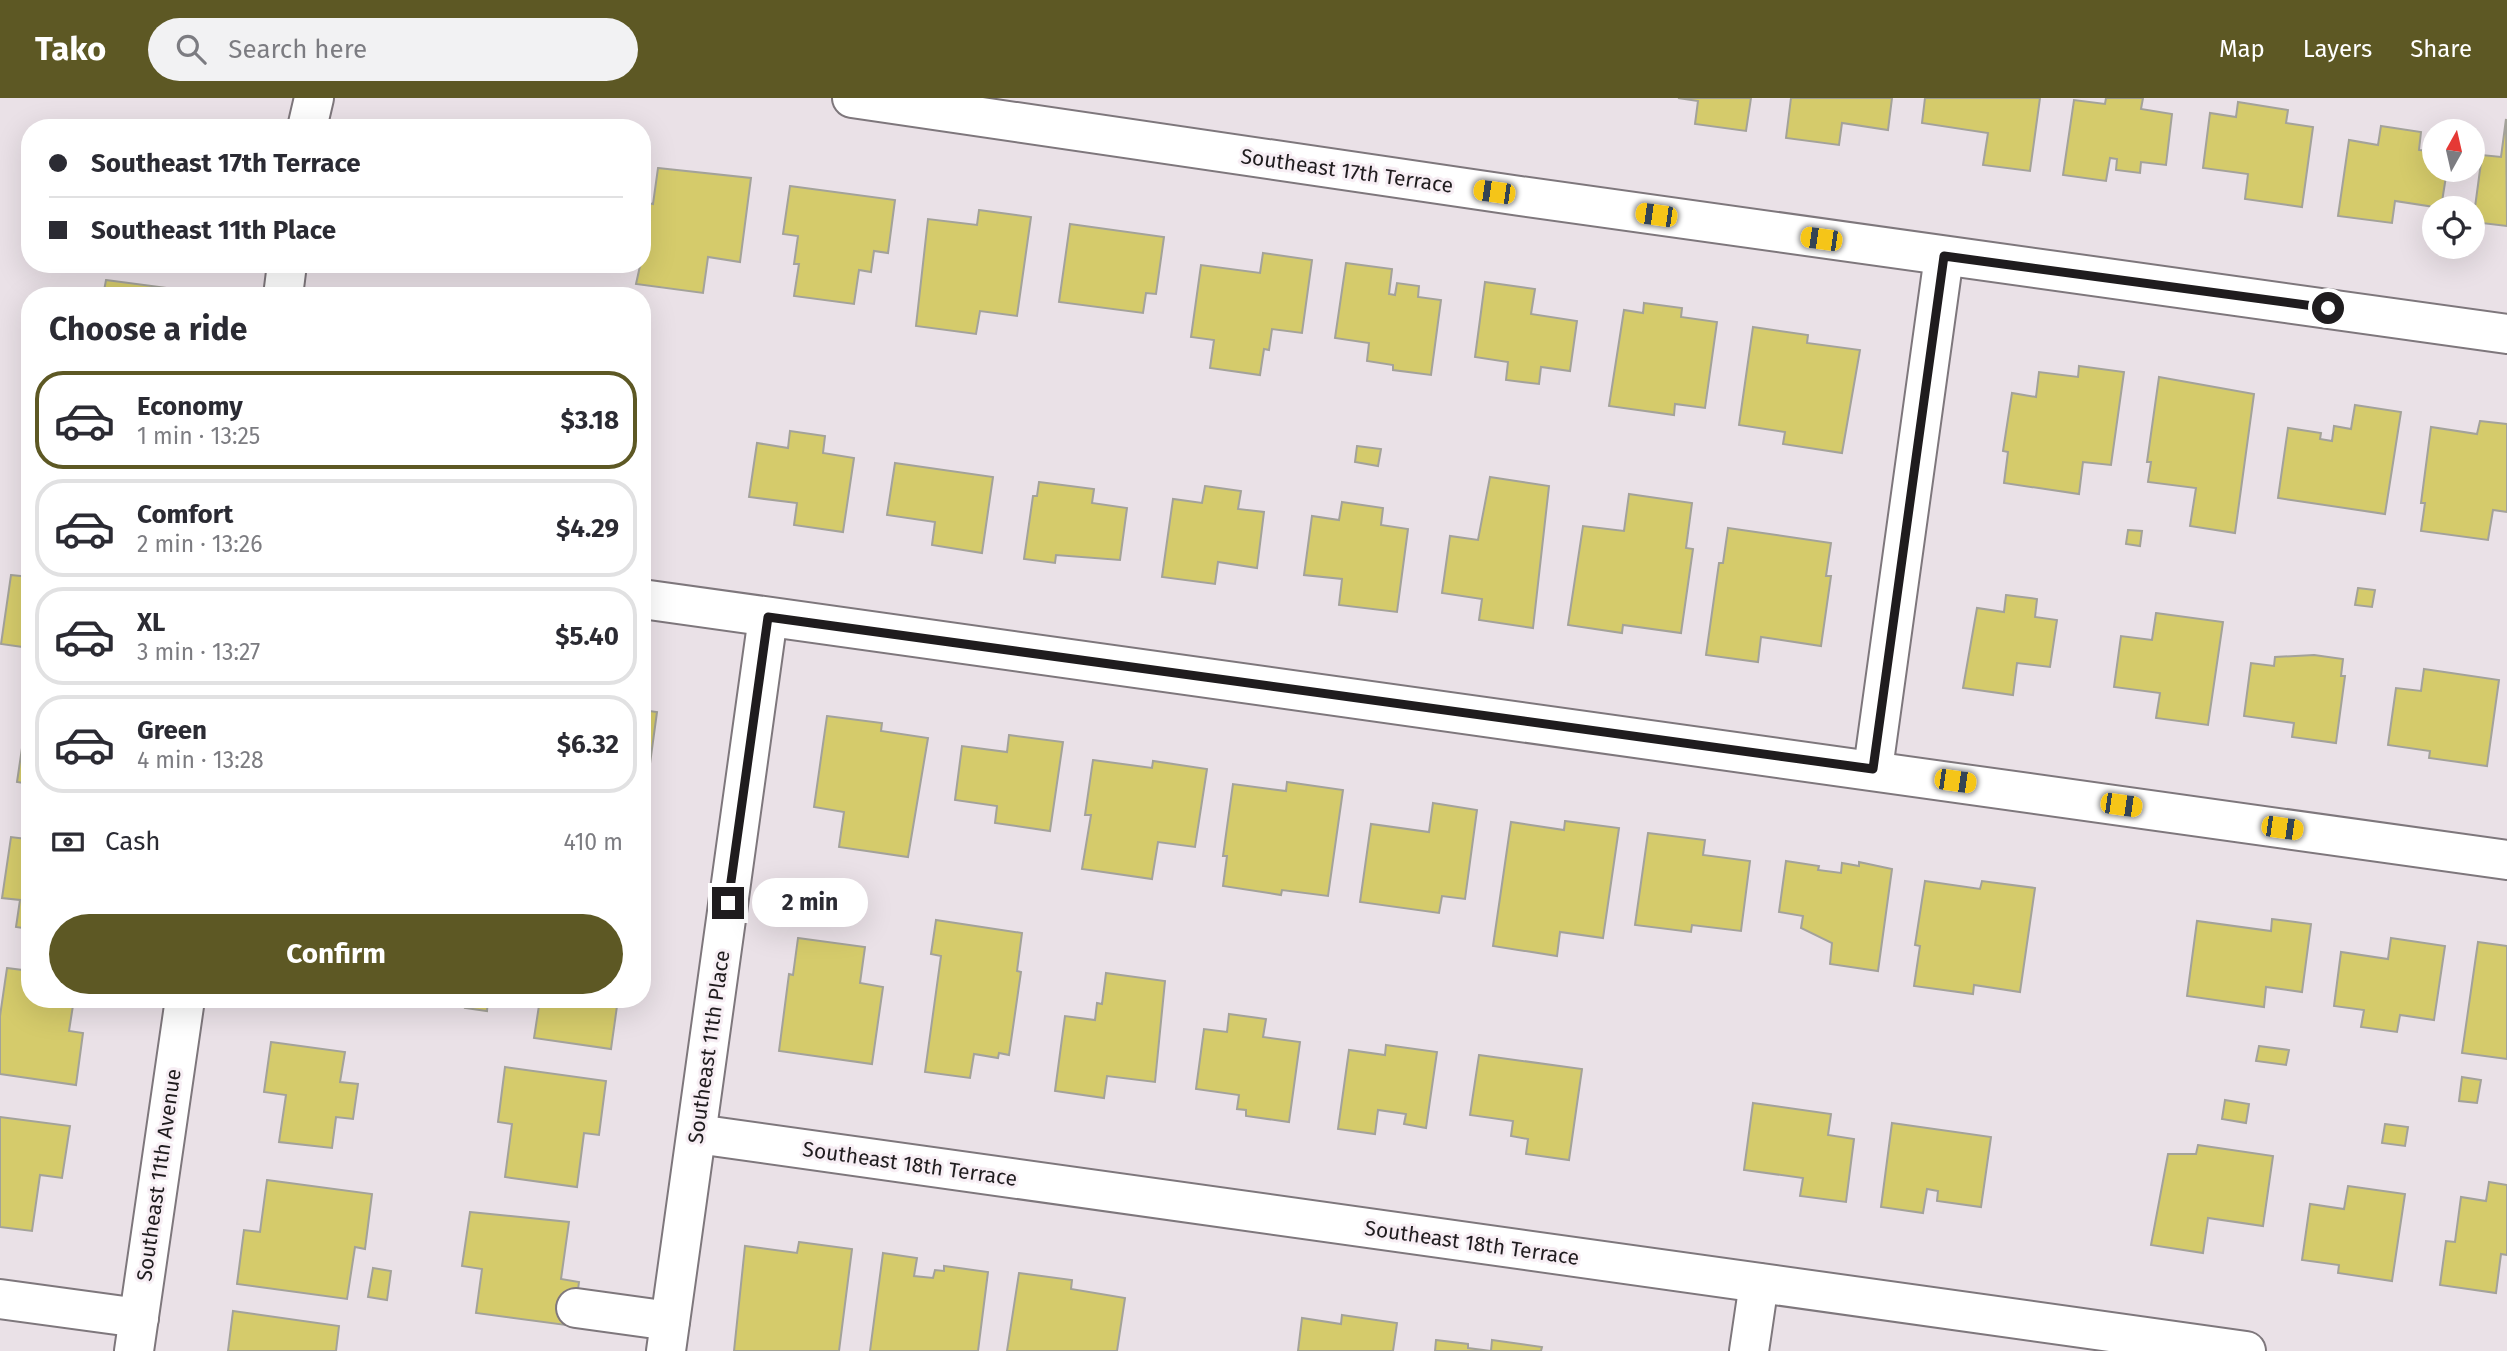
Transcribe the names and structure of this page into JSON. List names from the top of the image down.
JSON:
{
  "streets": {
    "street": [
      "Southeast 17th Terrace",
      "Southeast 11th Place",
      "Southeast 18th Terrace",
      "Southeast 11th Avenue"
    ]
  },
  "crossings": [
    ["Southeast 11th Place", "Southeast 18th Terrace"]
  ],
  "north": "top",
  "page": {
    "header": "Tako",
    "search": "Search here",
    "nav": ["Map", "Layers", "Share"],
    "banner": ["Southeast 17th Terrace", "Southeast 11th Place"],
    "heading": "Choose a ride",
    "list": [
      {
        "name": "Economy",
        "note": "1 min · 13:25",
        "value": "$3.18"
      },
      {
        "name": "Comfort",
        "note": "2 min · 13:26",
        "value": "$4.29"
      },
      {
        "name": "XL",
        "note": "3 min · 13:27",
        "value": "$5.40"
      },
      {
        "name": "Green",
        "note": "4 min · 13:28",
        "value": "$6.32"
      }
    ],
    "pay": ["Cash", "410 m"],
    "bubble": "2 min",
    "buttons": "Confirm"
  }
}
